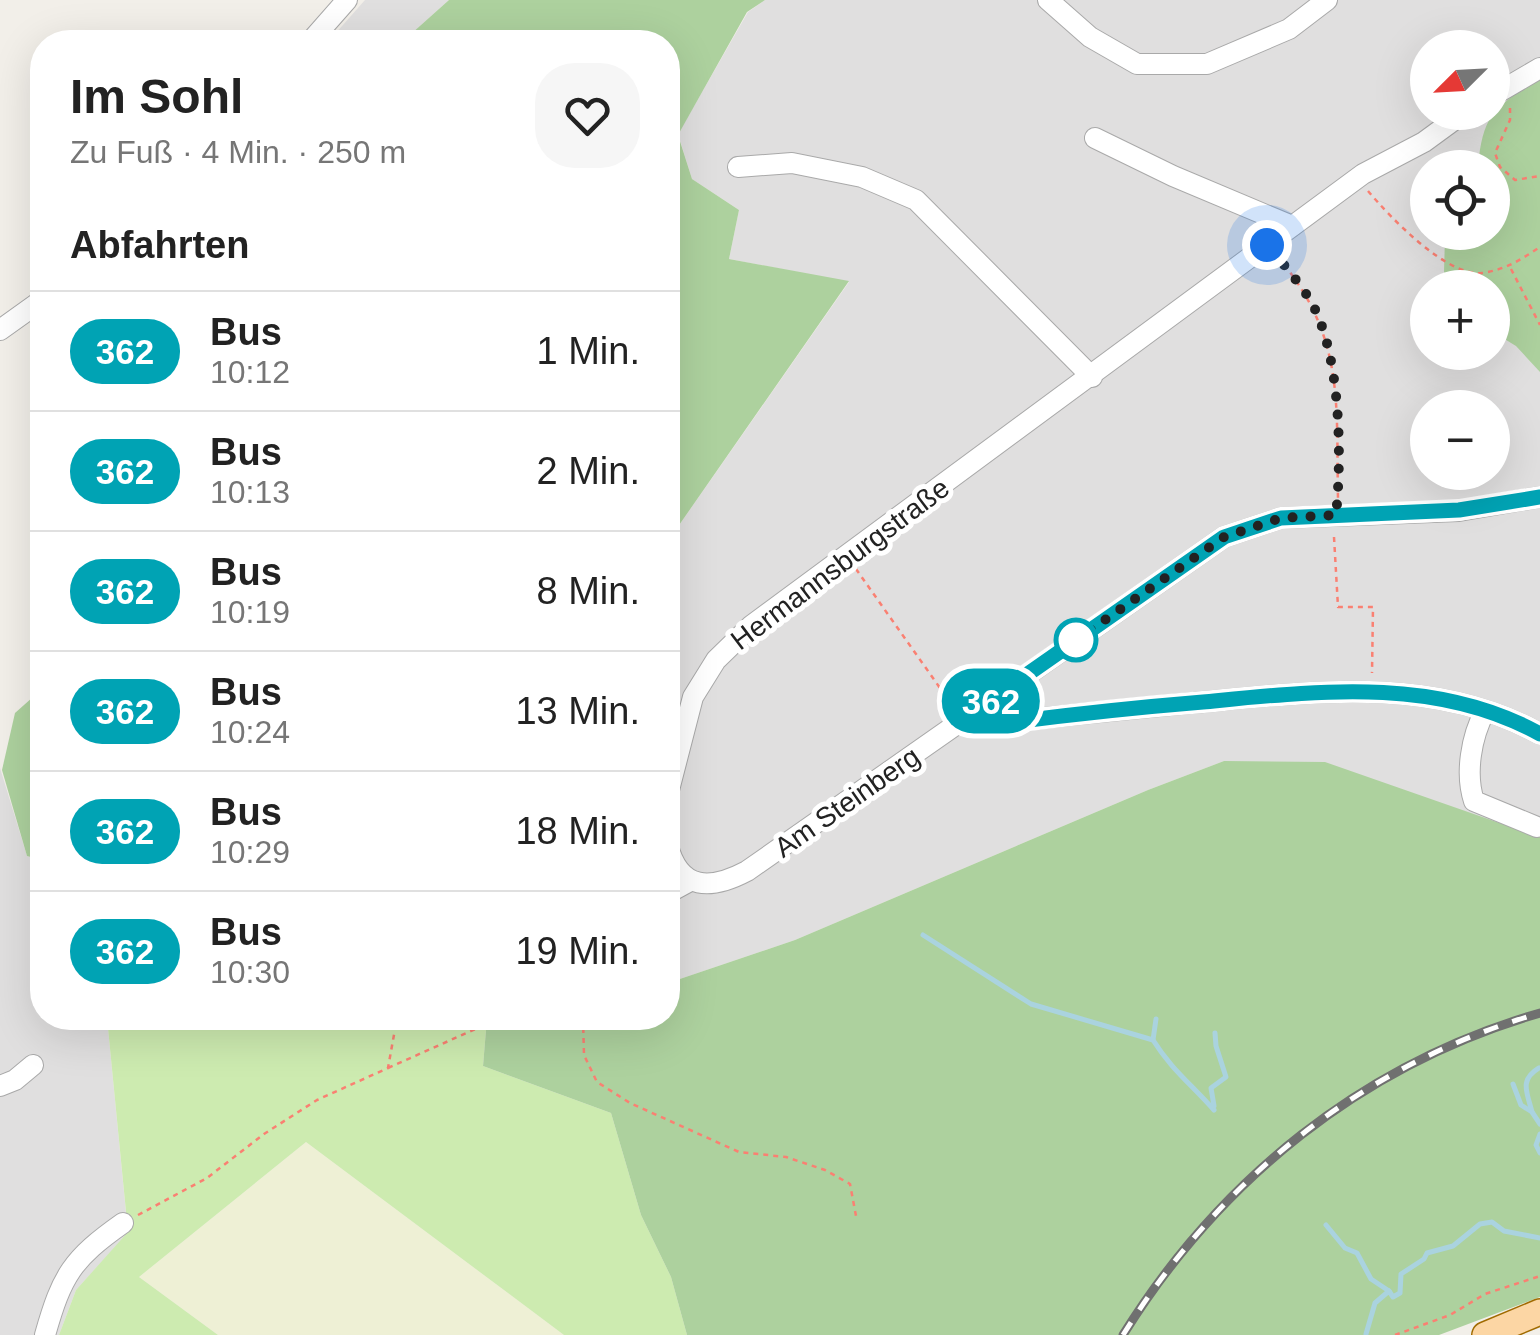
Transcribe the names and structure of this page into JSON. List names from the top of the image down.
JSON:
{
  "streets": {
    "street": ["Hermannsburgstraße", "Am Steinberg"]
  },
  "lines": ["bus line 362"],
  "north": "bottom left",
  "page": {
    "on_map": "362",
    "map_buttons": ["+", "−"],
    "heading": [
      ["Im Sohl", "Zu Fuß · 4 Min. · 250 m"],
      "Abfahrten"
    ],
    "list": [
      {
        "mark": "362",
        "name": "Bus",
        "note": "10:12",
        "value": "1 Min."
      },
      {
        "mark": "362",
        "name": "Bus",
        "note": "10:13",
        "value": "2 Min."
      },
      {
        "mark": "362",
        "name": "Bus",
        "note": "10:19",
        "value": "8 Min."
      },
      {
        "mark": "362",
        "name": "Bus",
        "note": "10:24",
        "value": "13 Min."
      },
      {
        "mark": "362",
        "name": "Bus",
        "note": "10:29",
        "value": "18 Min."
      },
      {
        "mark": "362",
        "name": "Bus",
        "note": "10:30",
        "value": "19 Min."
      }
    ]
  }
}
